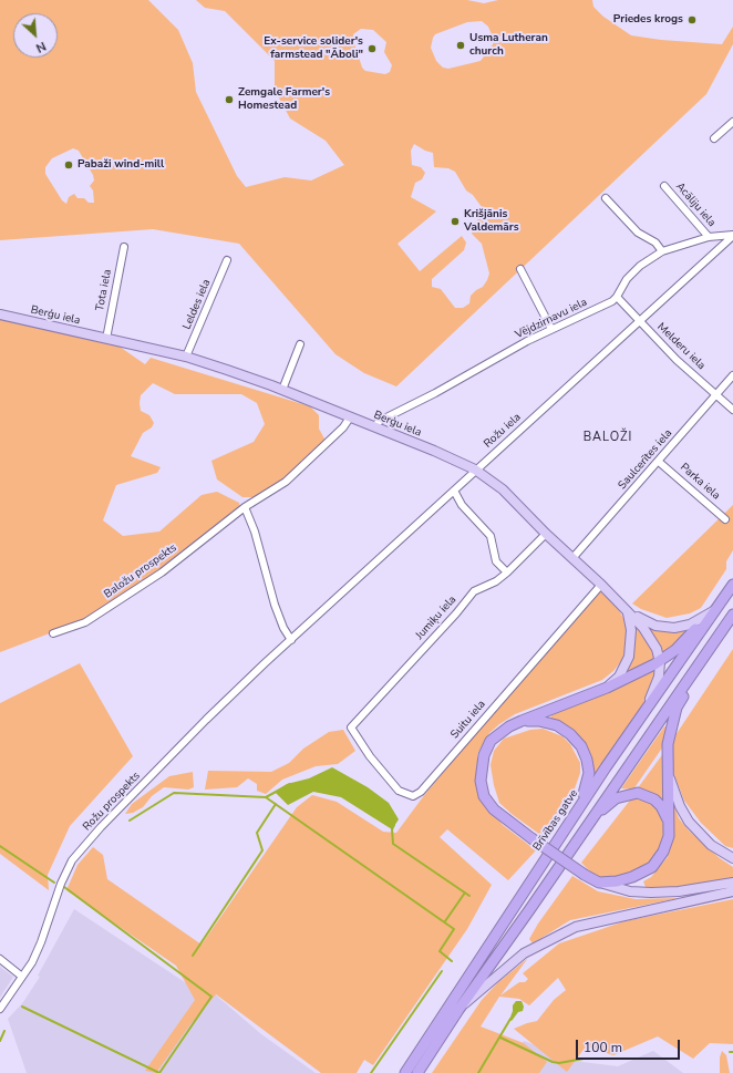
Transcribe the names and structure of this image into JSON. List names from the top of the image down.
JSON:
{
  "streets": {
    "highway": ["Brīvības gatve"],
    "main road": ["Berģu iela"],
    "street": [
      "Acāliju iela",
      "Tota iela",
      "Leldes iela",
      "Vējdzirnavu iela",
      "Melderu iela",
      "Rožu iela",
      "Saulcerītes iela",
      "Parka iela",
      "Baložu prospekts",
      "Jumiķu iela",
      "Suitu iela",
      "Rožu prospekts"
    ]
  },
  "crossings": [
    ["Acāliju iela", "Vējdzirnavu iela"],
    ["Tota iela", "Berģu iela"],
    ["Leldes iela", "Berģu iela"],
    ["Berģu iela", "Vējdzirnavu iela"],
    ["Berģu iela", "Rožu iela"],
    ["Berģu iela", "Saulcerītes iela"],
    ["Berģu iela", "Jumiķu iela"],
    ["Berģu iela", "Suitu iela"],
    ["Vējdzirnavu iela", "Melderu iela"],
    ["Vējdzirnavu iela", "Rožu iela"],
    ["Melderu iela", "Rožu iela"],
    ["Melderu iela", "Saulcerītes iela"],
    ["Rožu iela", "Rožu prospekts"],
    ["Saulcerītes iela", "Parka iela"],
    ["Jumiķu iela", "Suitu iela"]
  ],
  "districts": ["BALOŽI"],
  "places": [
    "Priedes krogs",
    "Usma Lutheran church",
    "Ex-service solider's farmstead \"Āboli\"",
    "Zemgale Farmer's Homestead",
    "Pabaži wind-mill",
    "Krišjānis Valdemārs"
  ],
  "scale_bar": "100 m",
  "north": "bottom right"
}
